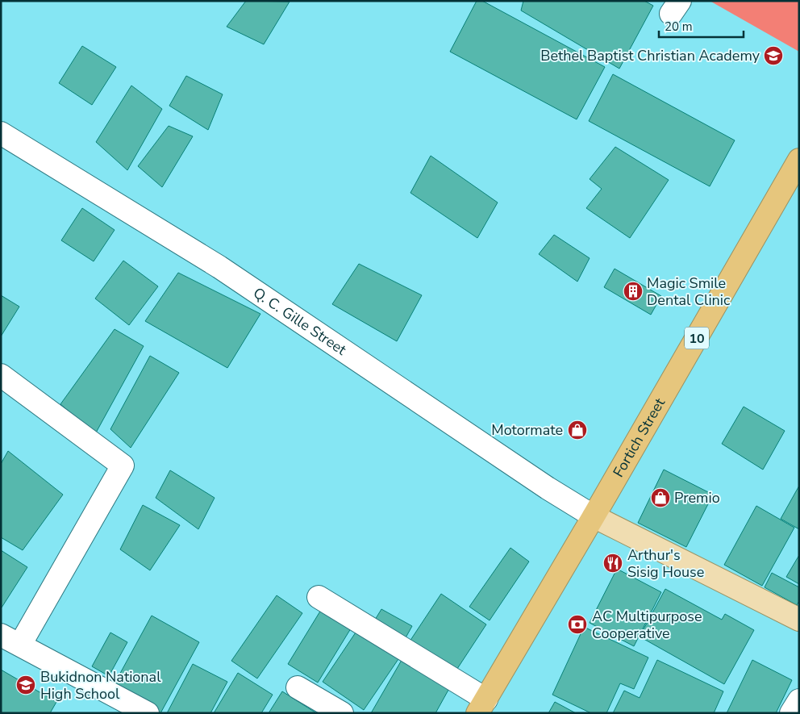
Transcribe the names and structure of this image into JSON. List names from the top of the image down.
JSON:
{
  "streets": {
    "highway": ["10", "Fortich Street"],
    "street": ["Q. C. Gille Street"]
  },
  "crossings": [
    ["Q. C. Gille Street", "Fortich Street"]
  ],
  "places": {
    "school or university": ["Bethel Baptist Christian Academy", "Bukidnon National High School"],
    "building": ["Magic Smile Dental Clinic"],
    "shop": ["Motormate", "Premio"],
    "restaurant": ["Arthur's Sisig House"],
    "bank": ["AC Multipurpose Cooperative"]
  },
  "scale_bar": "20 m"
}
